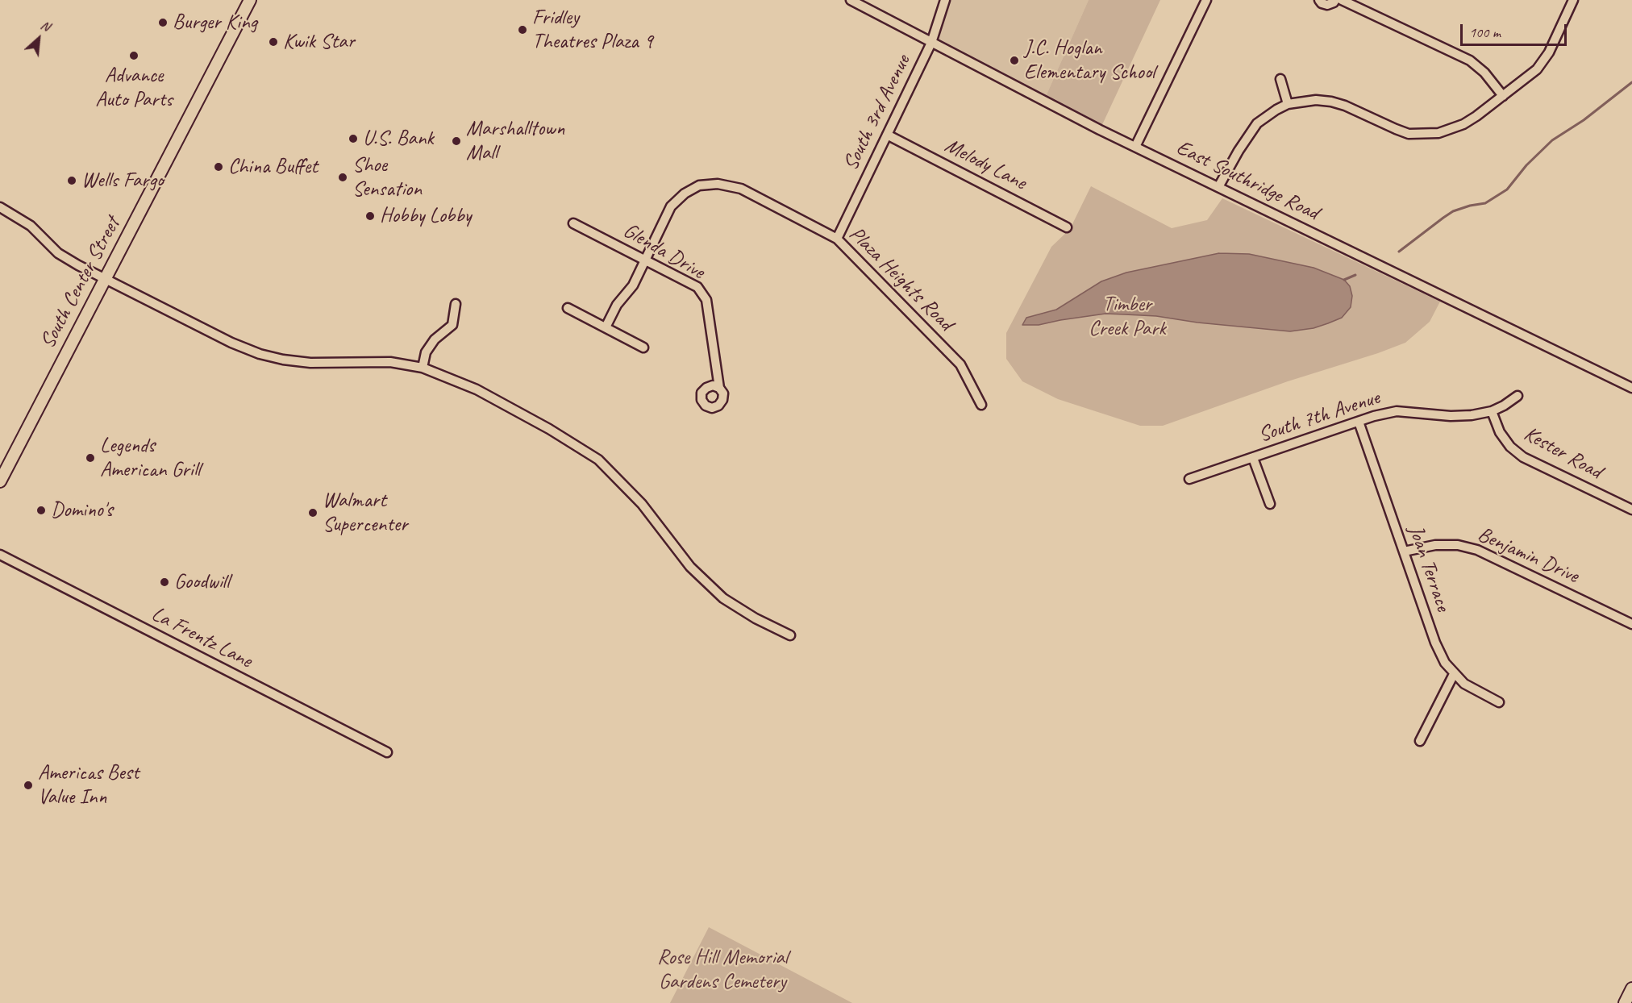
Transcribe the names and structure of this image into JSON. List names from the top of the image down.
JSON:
{
  "streets": {
    "main road": ["South Center Street"],
    "street": [
      "South 3rd Avenue",
      "Melody Lane",
      "East Southridge Road",
      "Glenda Drive",
      "Plaza Heights Road",
      "South 7th Avenue",
      "Kester Road",
      "Benjamin Drive",
      "Joan Terrace",
      "La Frentz Lane"
    ]
  },
  "crossings": [
    ["South 3rd Avenue", "Melody Lane"],
    ["South 3rd Avenue", "East Southridge Road"],
    ["South 3rd Avenue", "Plaza Heights Road"],
    ["Glenda Drive", "Plaza Heights Road"],
    ["South 7th Avenue", "Kester Road"],
    ["South 7th Avenue", "Joan Terrace"],
    ["Benjamin Drive", "Joan Terrace"]
  ],
  "parks": ["Timber Creek Park", "Rose Hill Memorial Gardens Cemetery"],
  "places": [
    "Burger King",
    "Fridley Theatres Plaza 9",
    "Kwik Star",
    "Advance Auto Parts",
    "J.C. Hoglan Elementary School",
    "U.S. Bank",
    "Marshalltown Mall",
    "China Buffet",
    "Shoe Sensation",
    "Wells Fargo",
    "Hobby Lobby",
    "Legends American Grill",
    "Domino's",
    "Walmart Supercenter",
    "Goodwill",
    "Americas Best Value Inn"
  ],
  "scale_bar": "100 m",
  "north": "top right"
}
